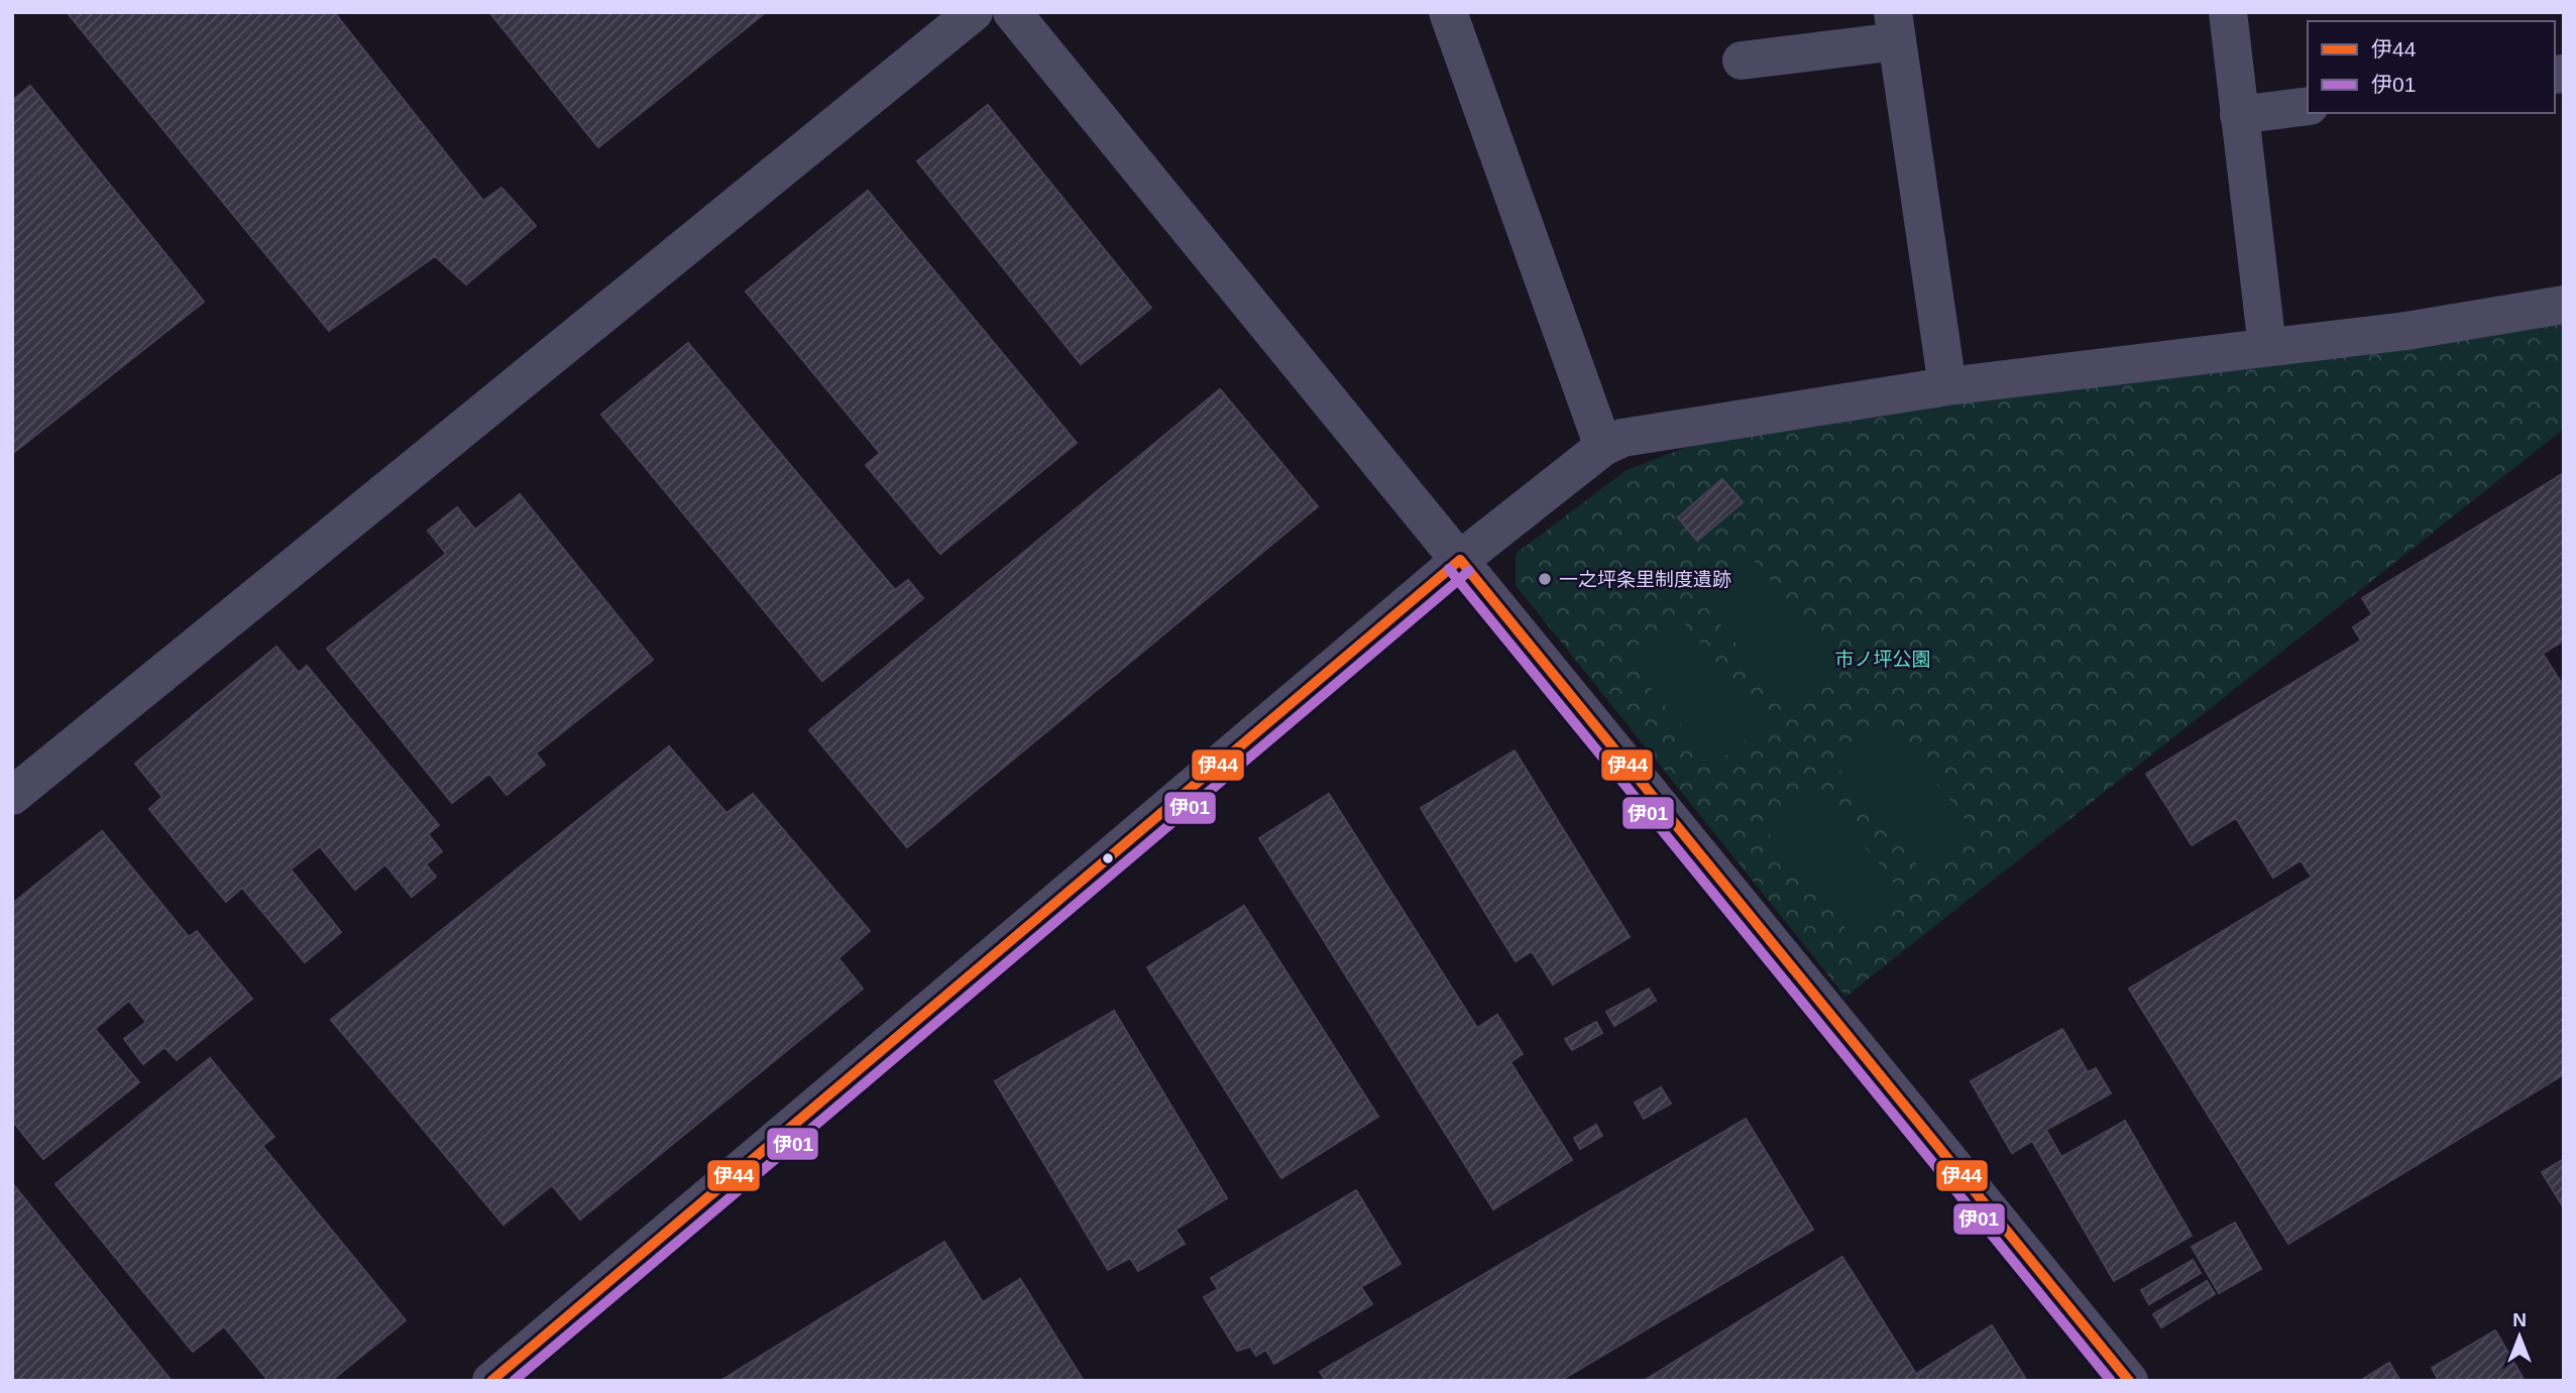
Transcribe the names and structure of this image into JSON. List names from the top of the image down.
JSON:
{
  "parks": ["市ノ坪公園"],
  "places": ["一之坪条里制度遺跡"],
  "lines": ["transit line 伊44", "transit line 伊01"],
  "legend": ["伊44", "伊01"],
  "north": "top"
}
